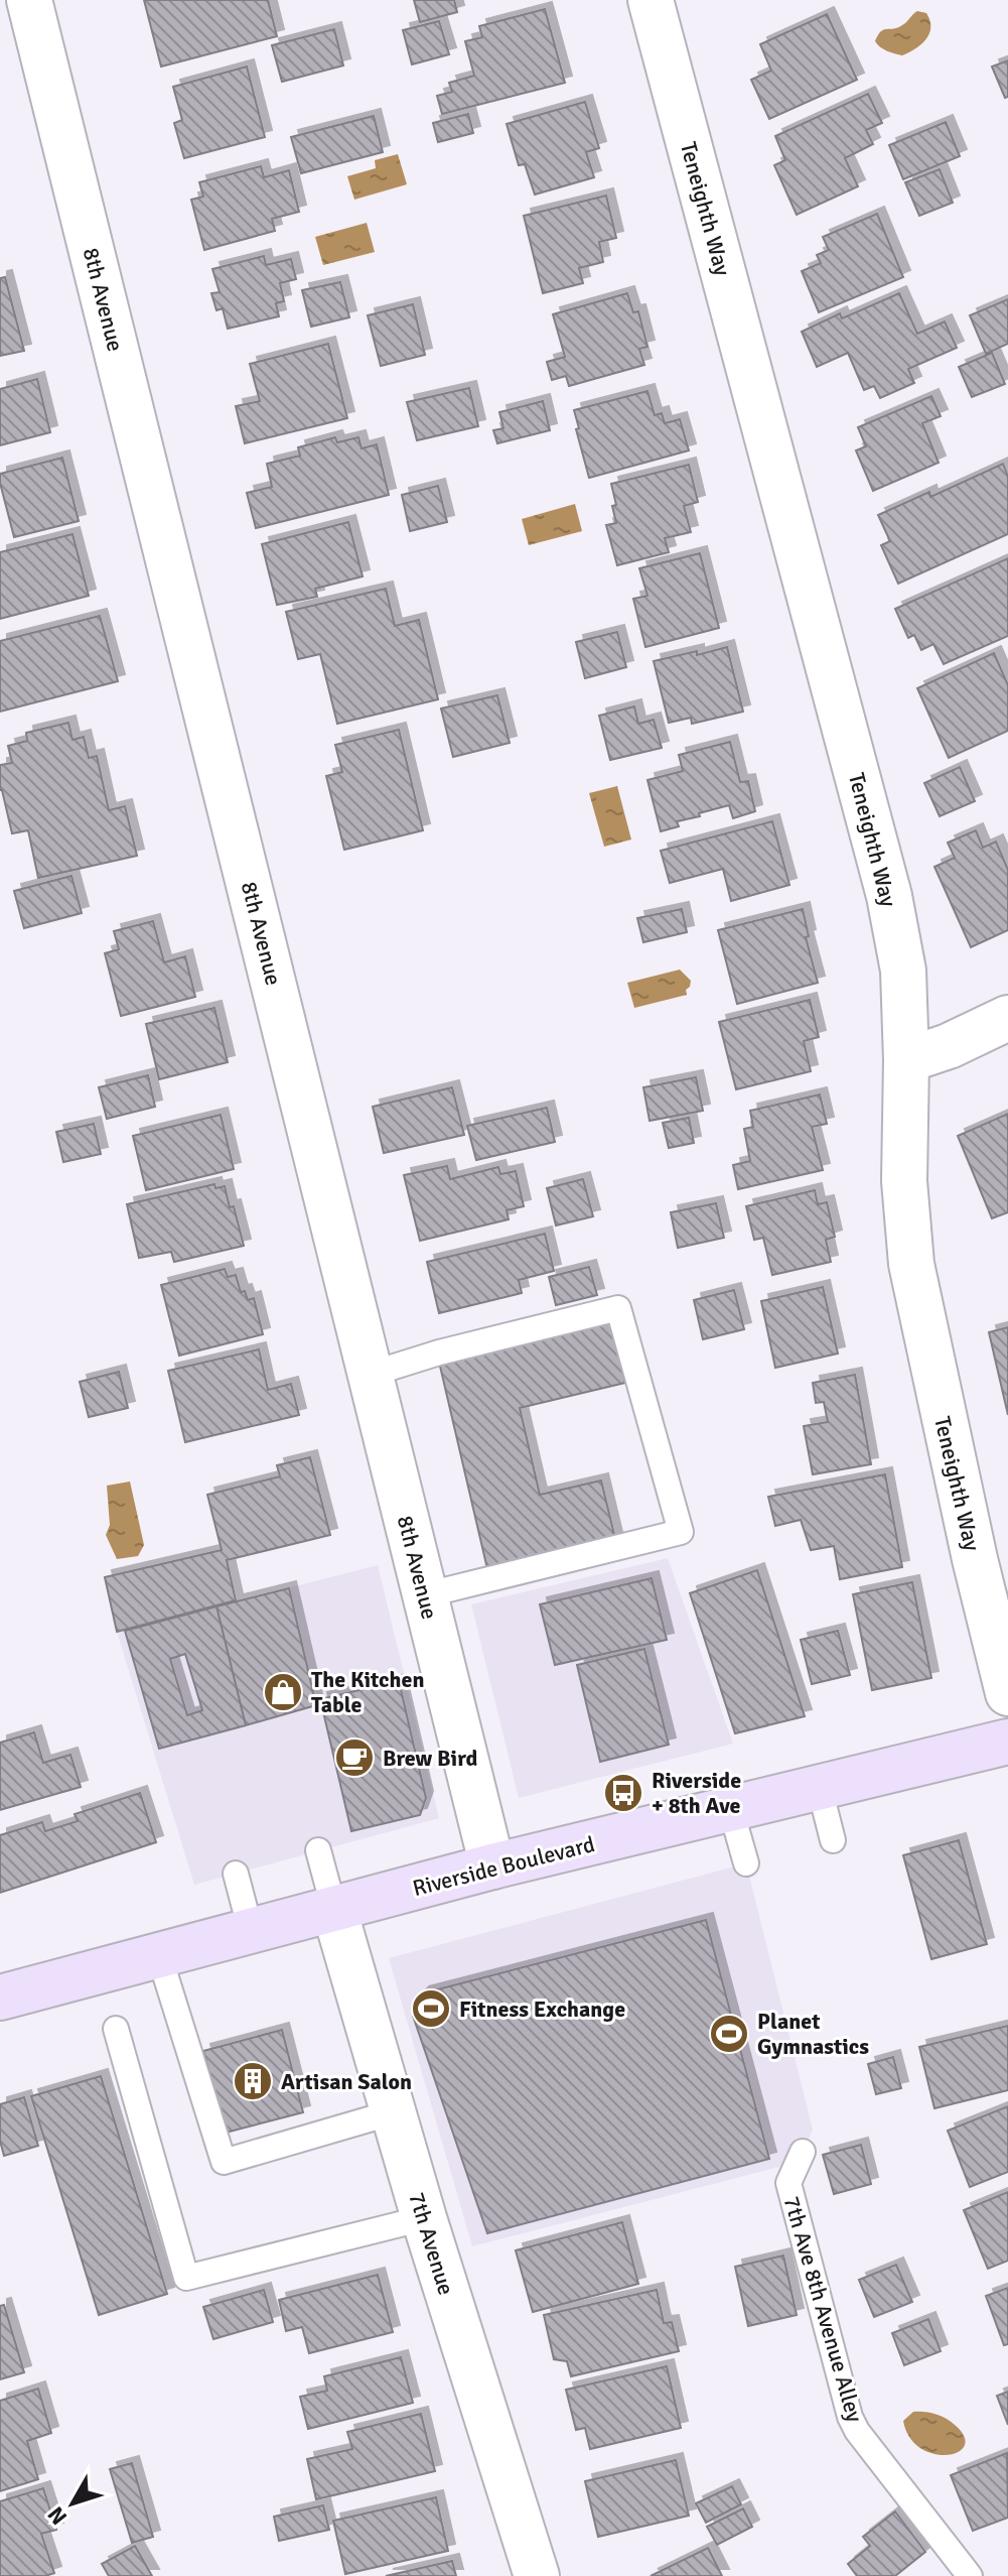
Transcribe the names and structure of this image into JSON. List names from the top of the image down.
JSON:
{
  "streets": {
    "main road": ["Riverside Boulevard"],
    "street": ["Teneighth Way", "8th Avenue", "7th Avenue"],
    "lane": ["7th Ave 8th Avenue Alley"]
  },
  "crossings": [
    ["8th Avenue", "Riverside Boulevard"],
    ["Riverside Boulevard", "7th Avenue"]
  ],
  "places": {
    "shop": ["The Kitchen Table"],
    "cafe": ["Brew Bird"],
    "bus stop": ["Riverside + 8th Ave"],
    "sports": ["Fitness Exchange", "Planet Gymnastics"],
    "building": ["Artisan Salon"]
  },
  "north": "bottom left"
}
